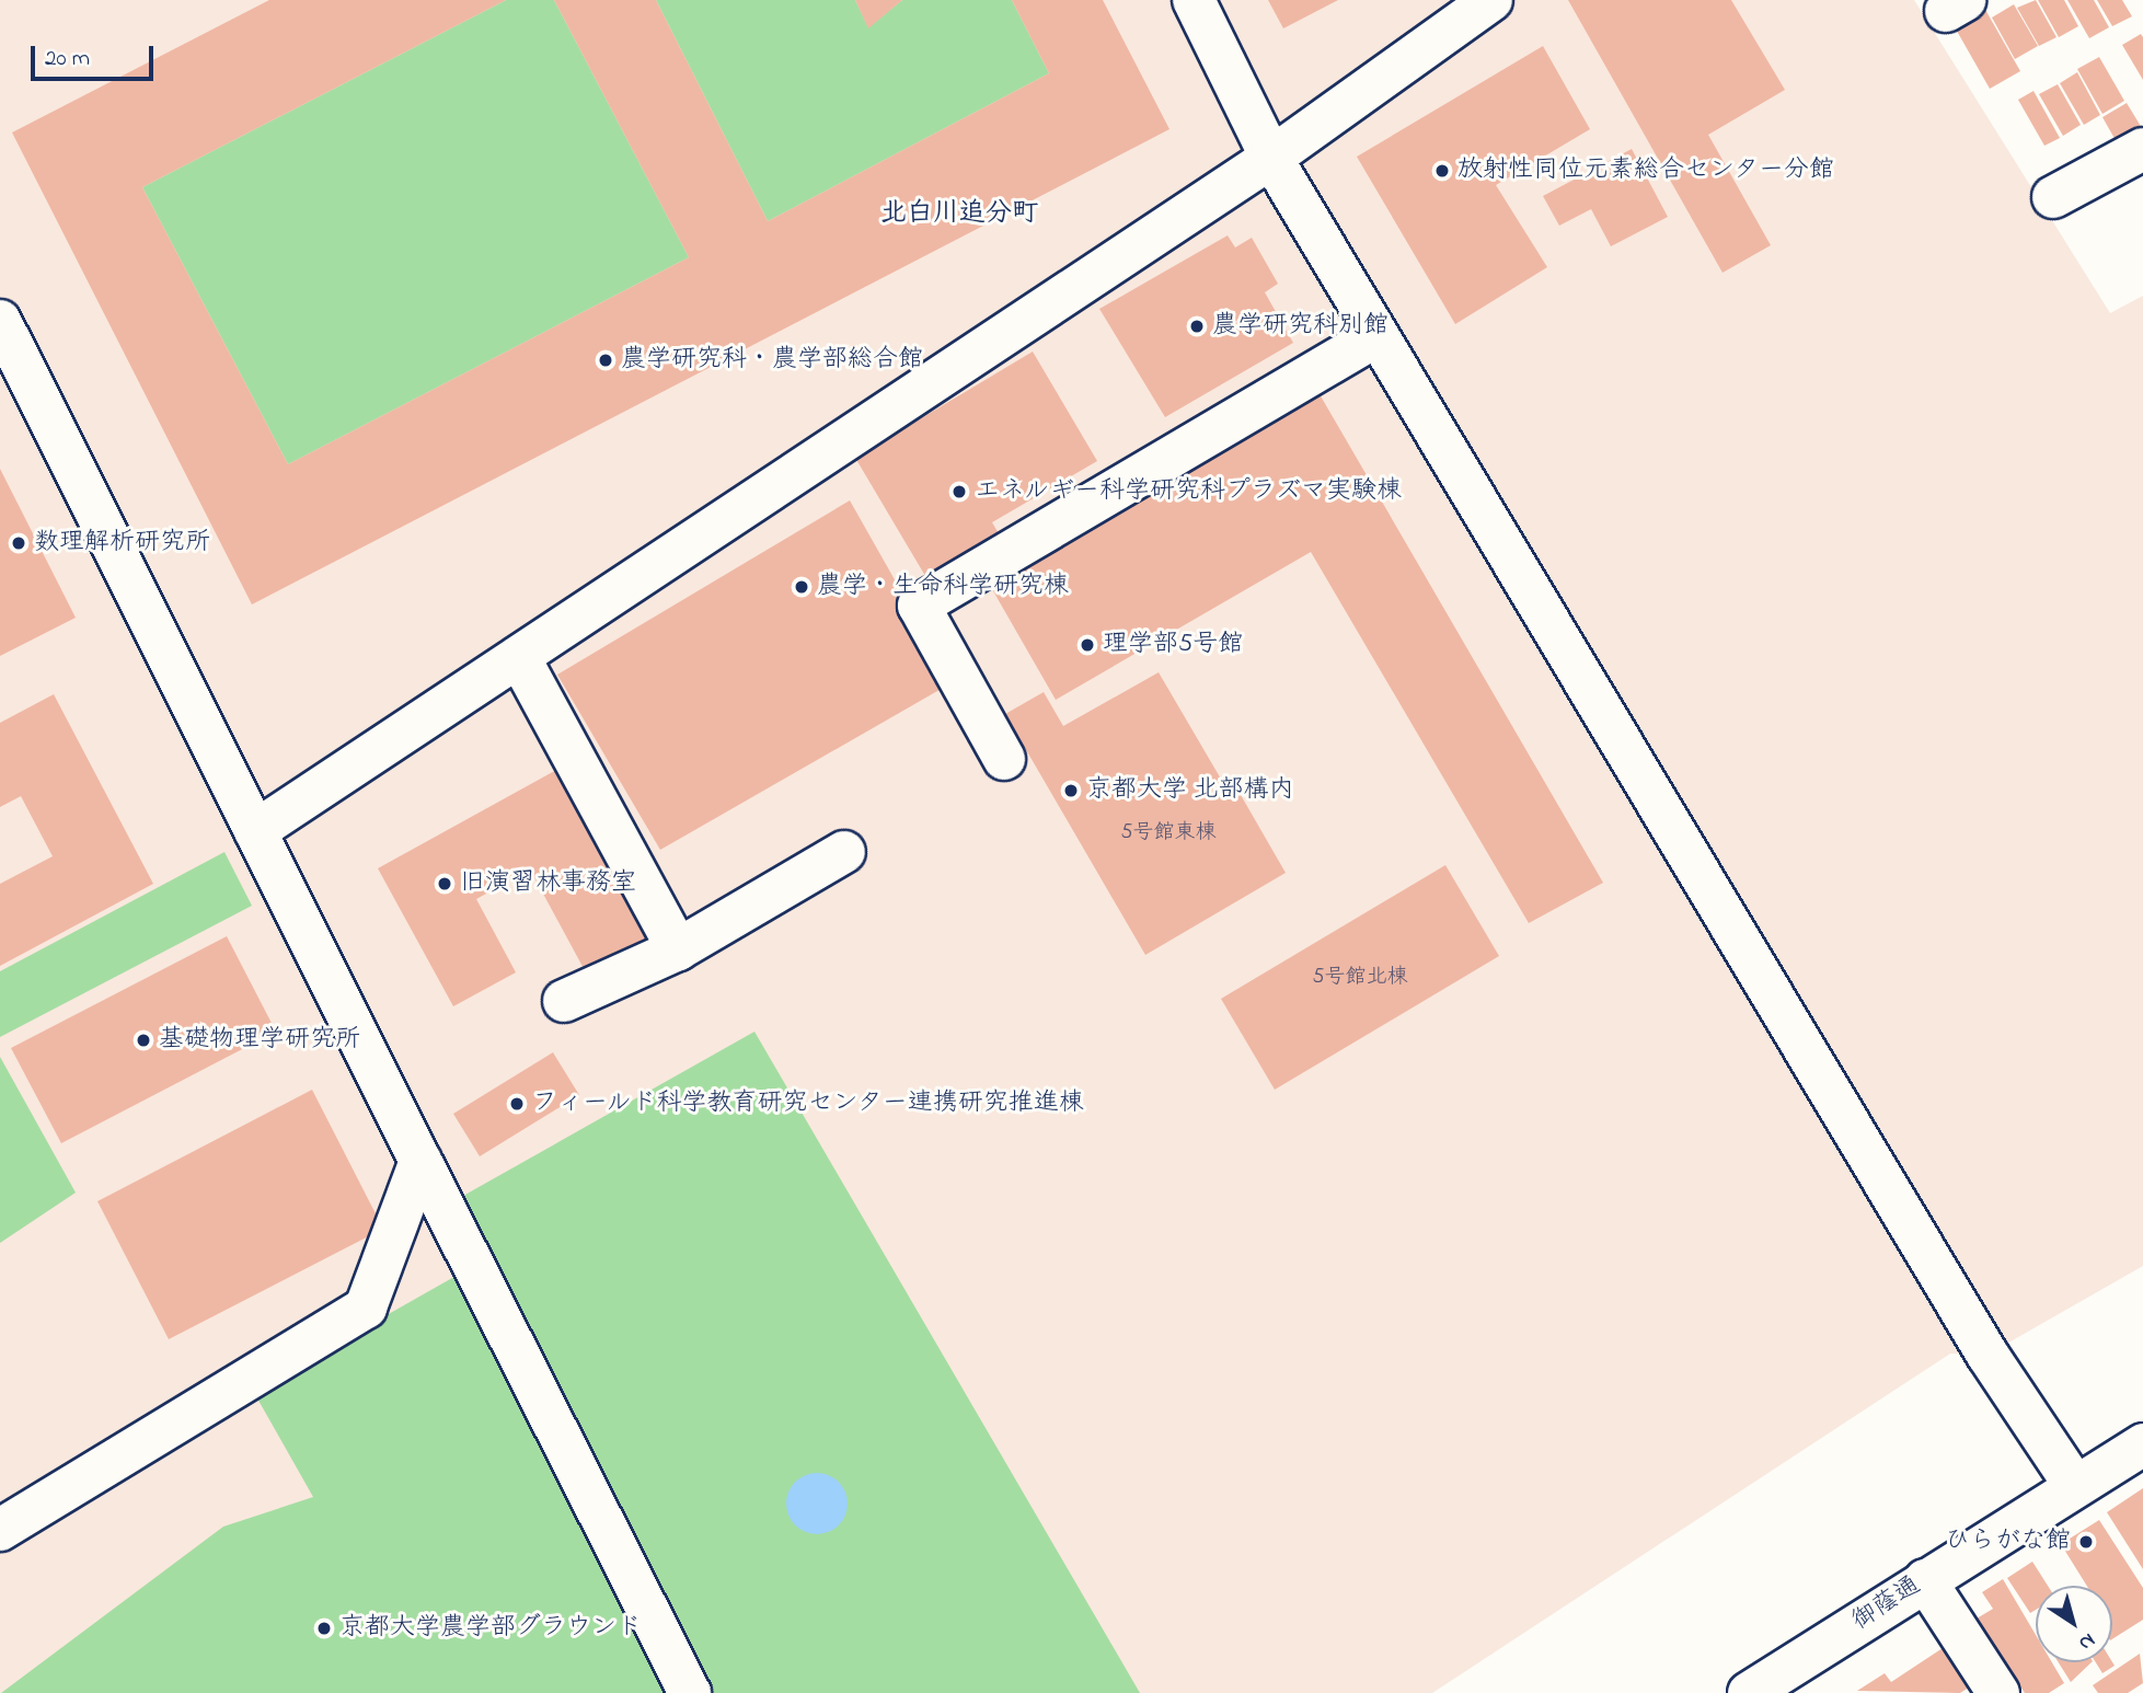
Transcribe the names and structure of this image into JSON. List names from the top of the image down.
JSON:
{
  "streets": {
    "main road": ["御蔭通"]
  },
  "districts": ["北白川追分町"],
  "places": [
    "放射性同位元素総合センター分館",
    "農学研究科別館",
    "農学研究科・農学部総合館",
    "エネルギー科学研究科プラズマ実験棟",
    "数理解析研究所",
    "農学・生命科学研究棟",
    "理学部5号館",
    "京都大学 北部構内",
    "旧演習林事務室",
    "基礎物理学研究所",
    "フィールド科学教育研究センター連携研究推進棟",
    "ひらがな館",
    "京都大学農学部グラウンド"
  ],
  "house_numbers": ["5号館東棟", "5号館北棟"],
  "scale_bar": "20 m",
  "north": "bottom right"
}
